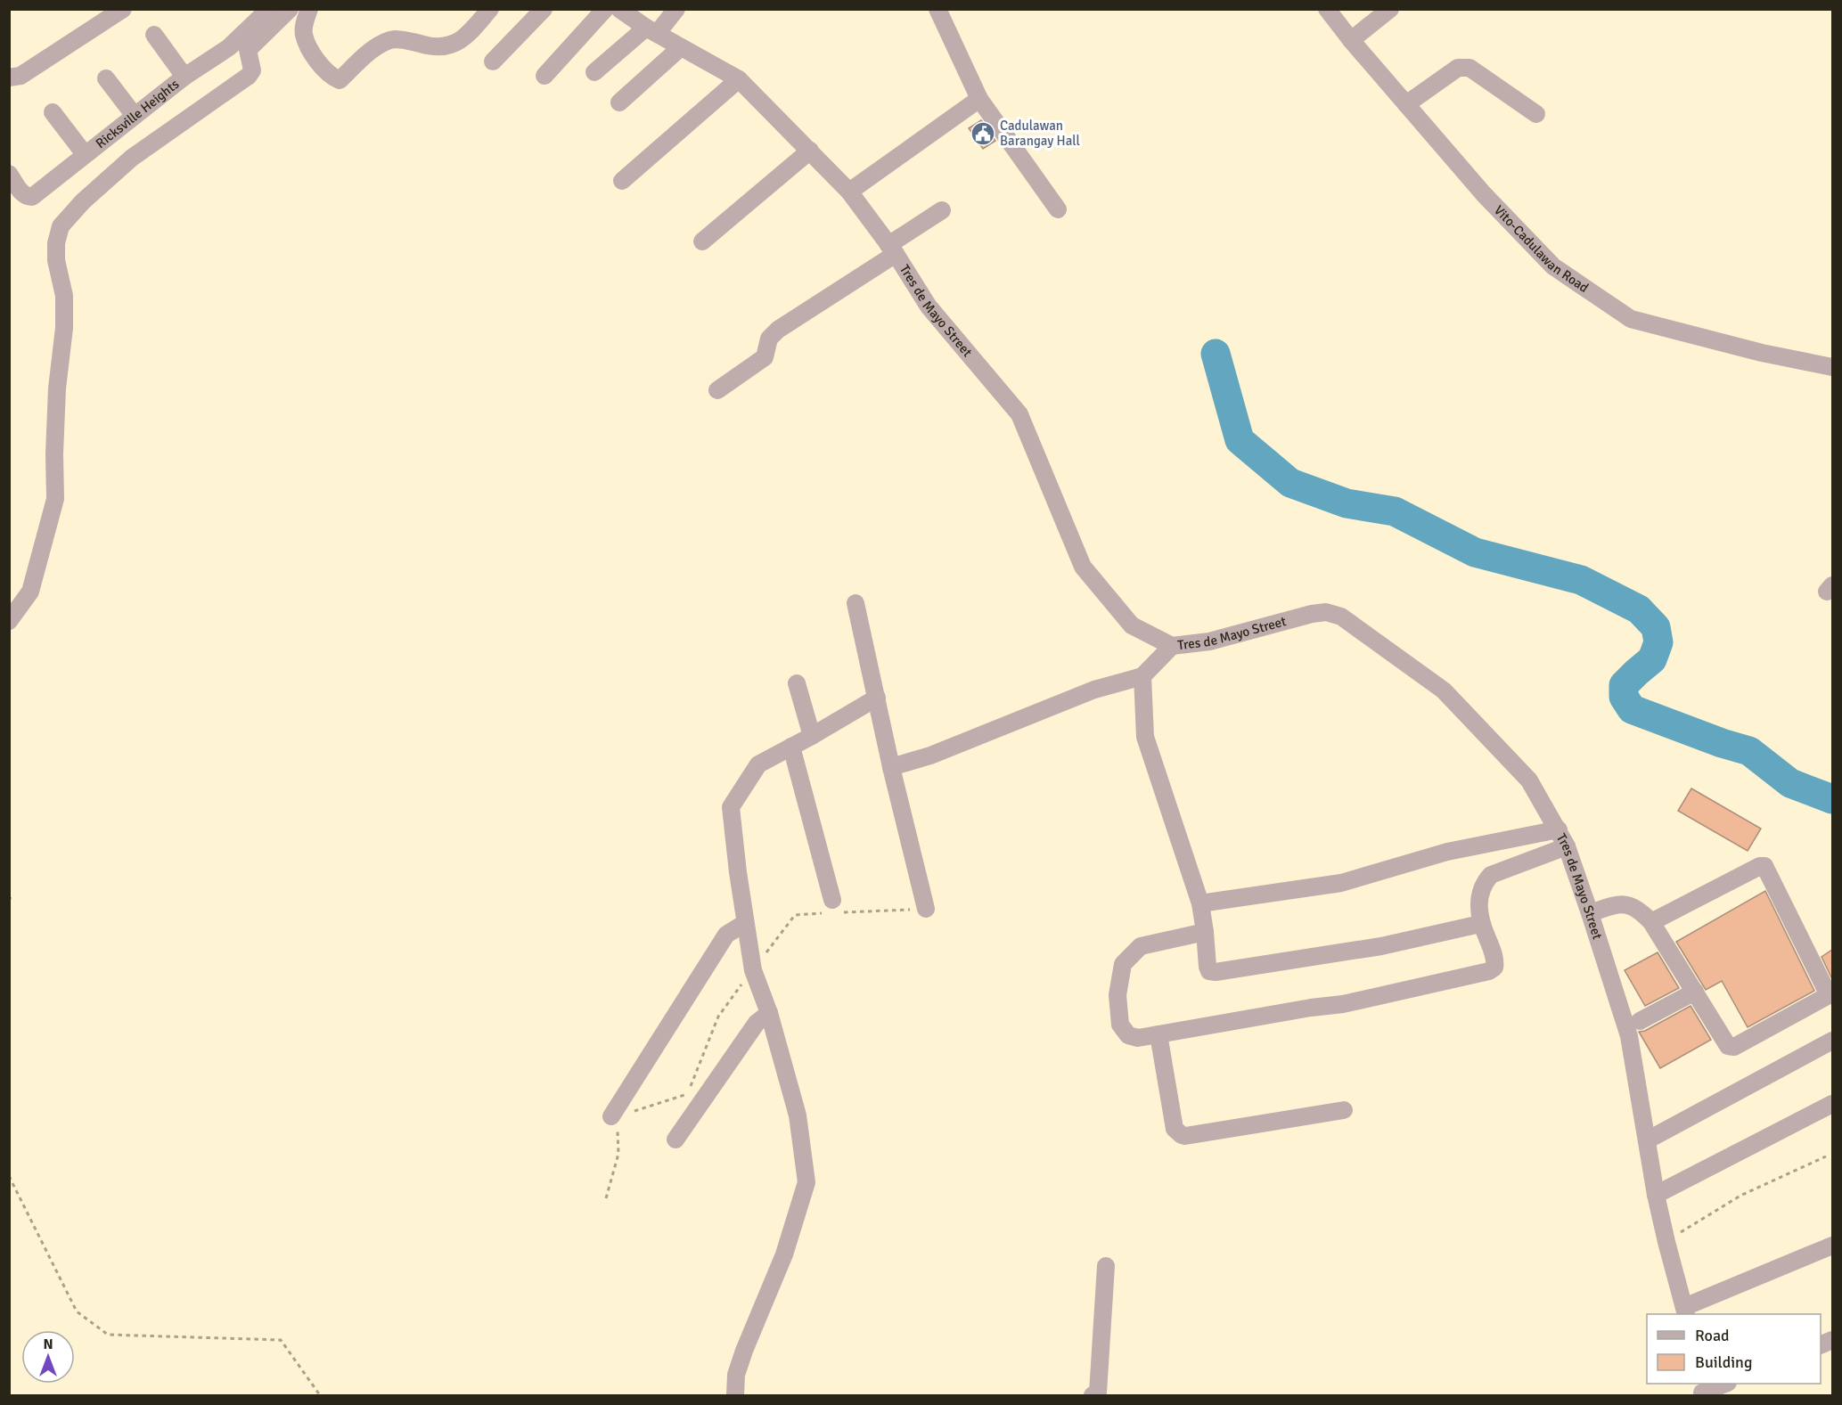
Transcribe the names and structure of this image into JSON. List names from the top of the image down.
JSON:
{
  "streets": {
    "street": ["Ricksville Heights", "Vito-Cadulawan Road", "Tres de Mayo Street"]
  },
  "places": {
    "public building": ["Cadulawan Barangay Hall"]
  },
  "legend": ["Road", "Building"],
  "north": "top"
}
